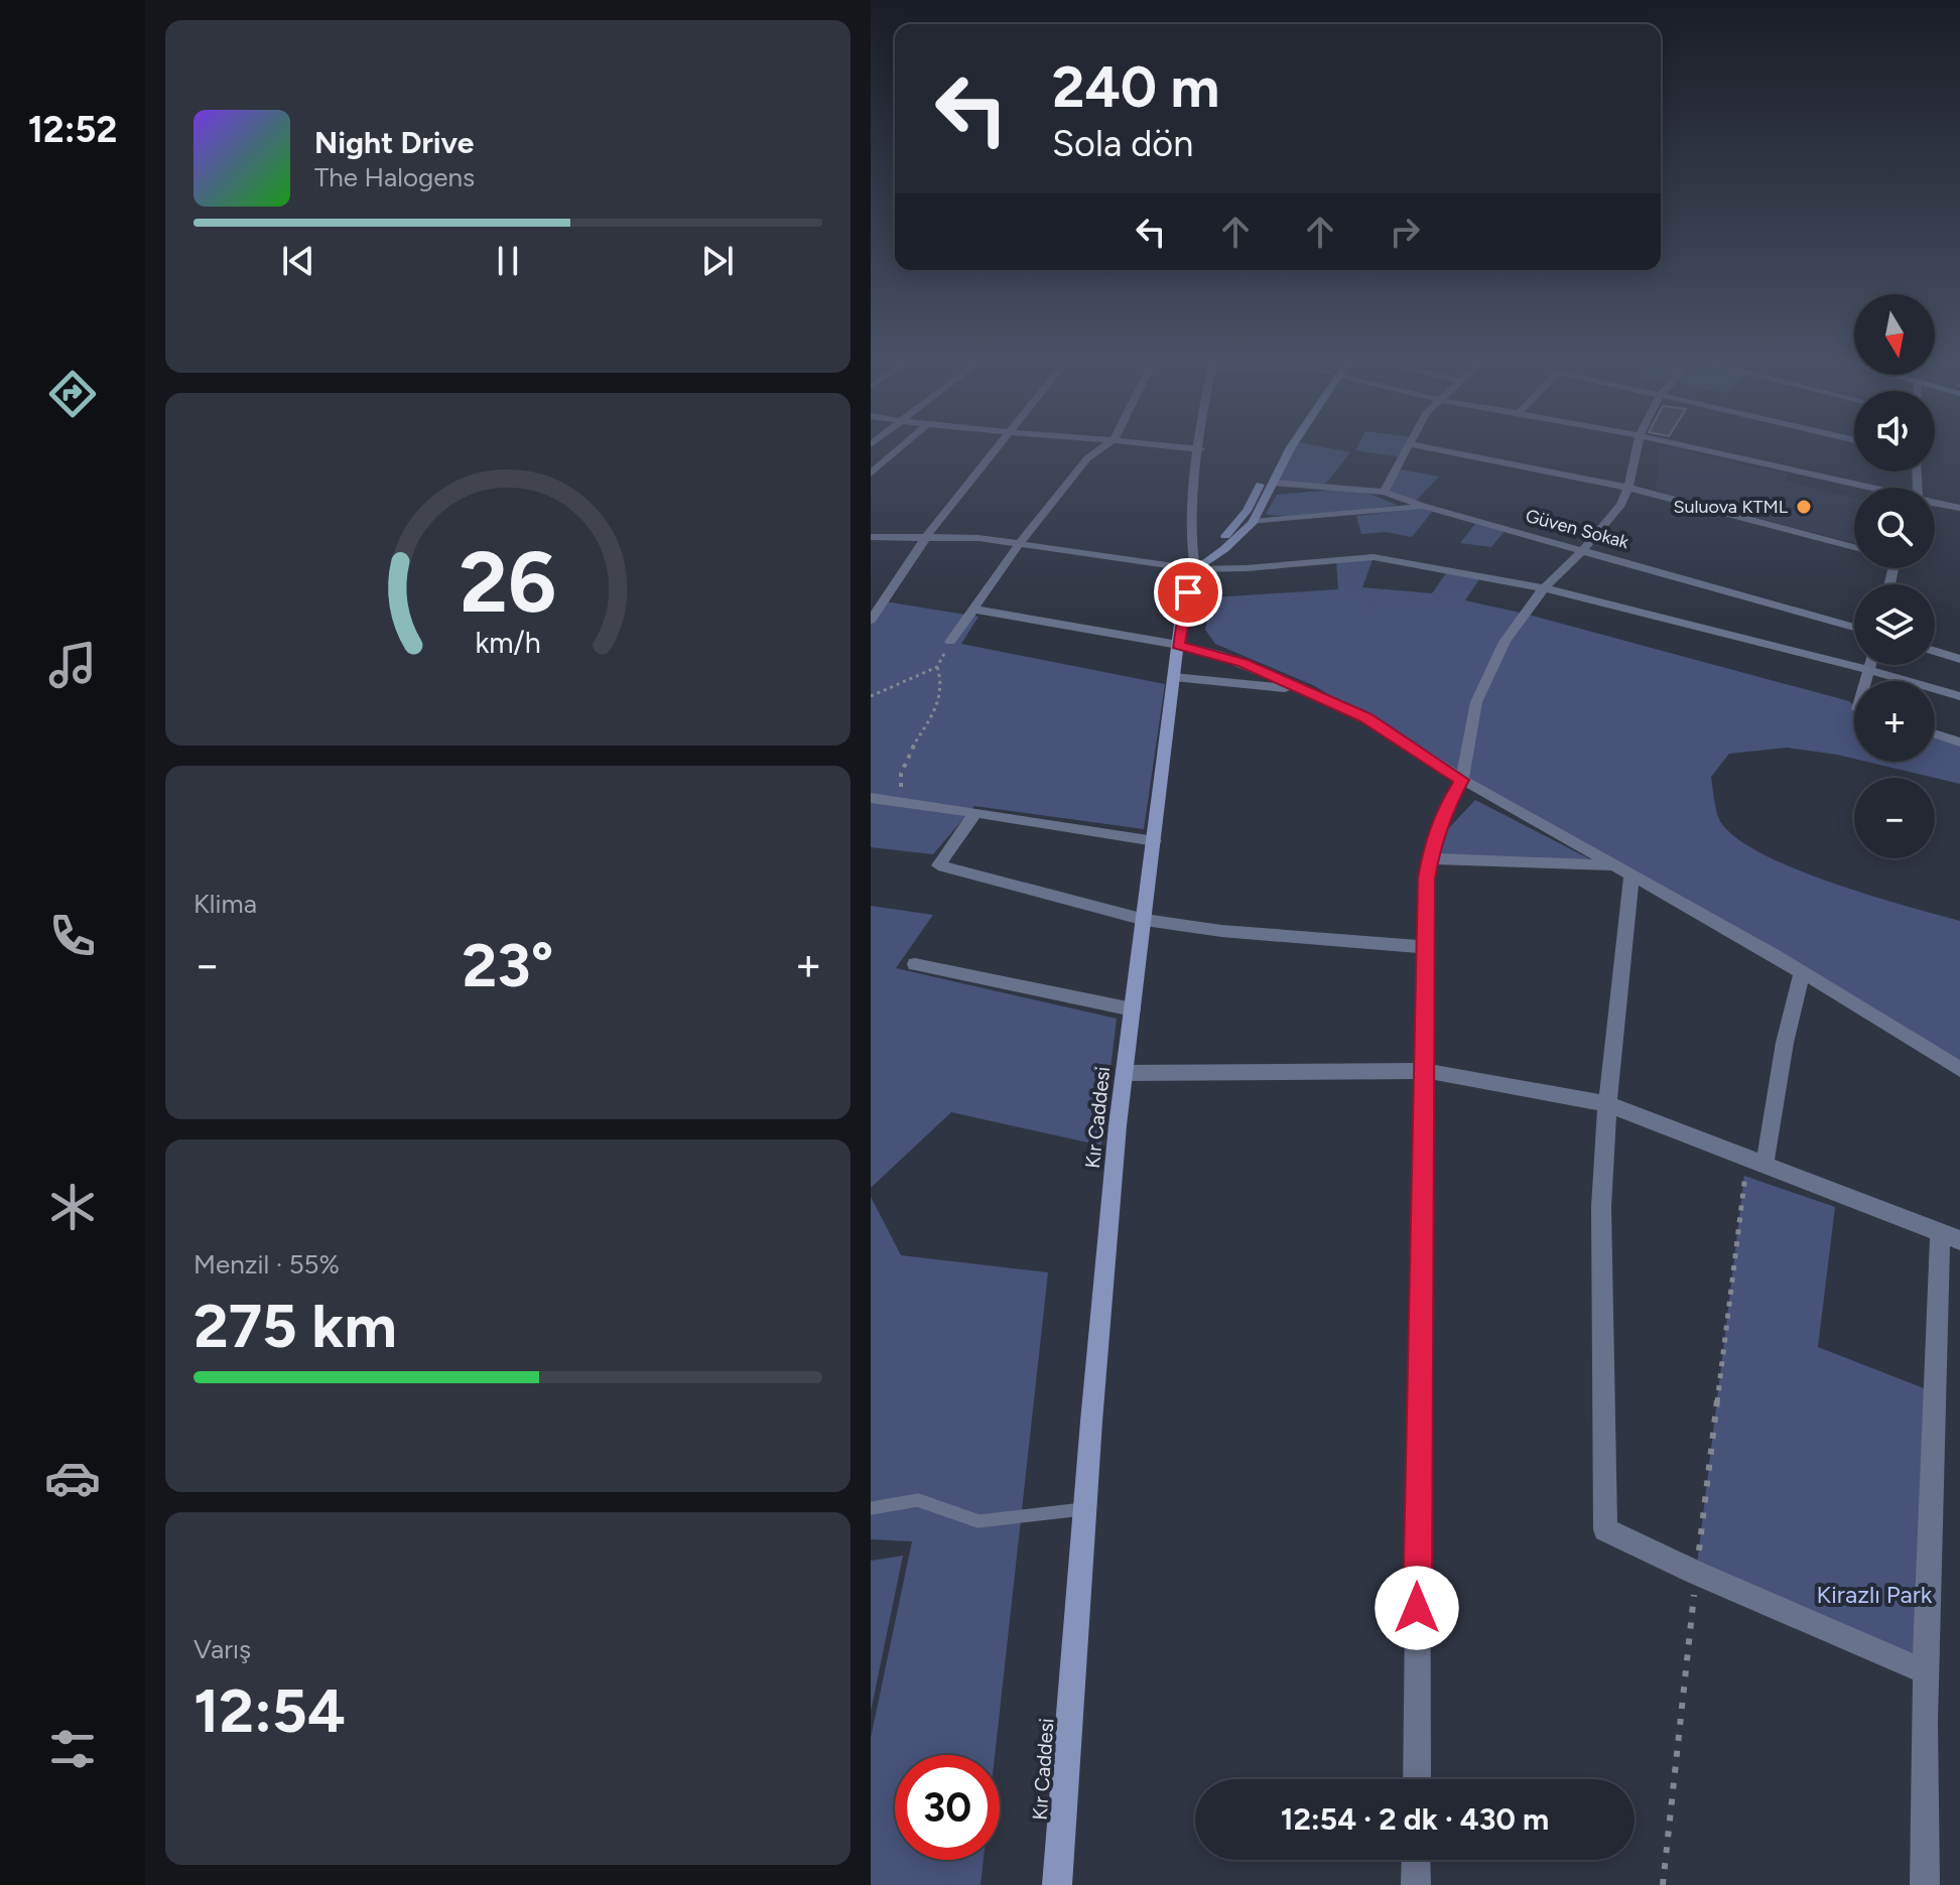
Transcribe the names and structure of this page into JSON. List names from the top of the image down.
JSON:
{
  "streets": {
    "main road": ["Kır Caddesi"],
    "street": ["Güven Sokak"]
  },
  "parks": ["Kirazlı Park"],
  "places": ["Suluova KTML"],
  "north": "bottom",
  "page": {
    "tabs": "12:52",
    "turn": ["240 m", "Sola dön"],
    "song": ["Night Drive", "The Halogens"],
    "map_buttons": ["+", "−"],
    "tile": [
      "Klima",
      ["Menzil · 55%", "275 km"],
      ["Varış", "12:54"]
    ],
    "heat": ["−", "23°", "+"],
    "limit": "30",
    "trip": "12:54 · 2 dk · 430 m",
    "gauge": ["26", "km/h"]
  }
}
